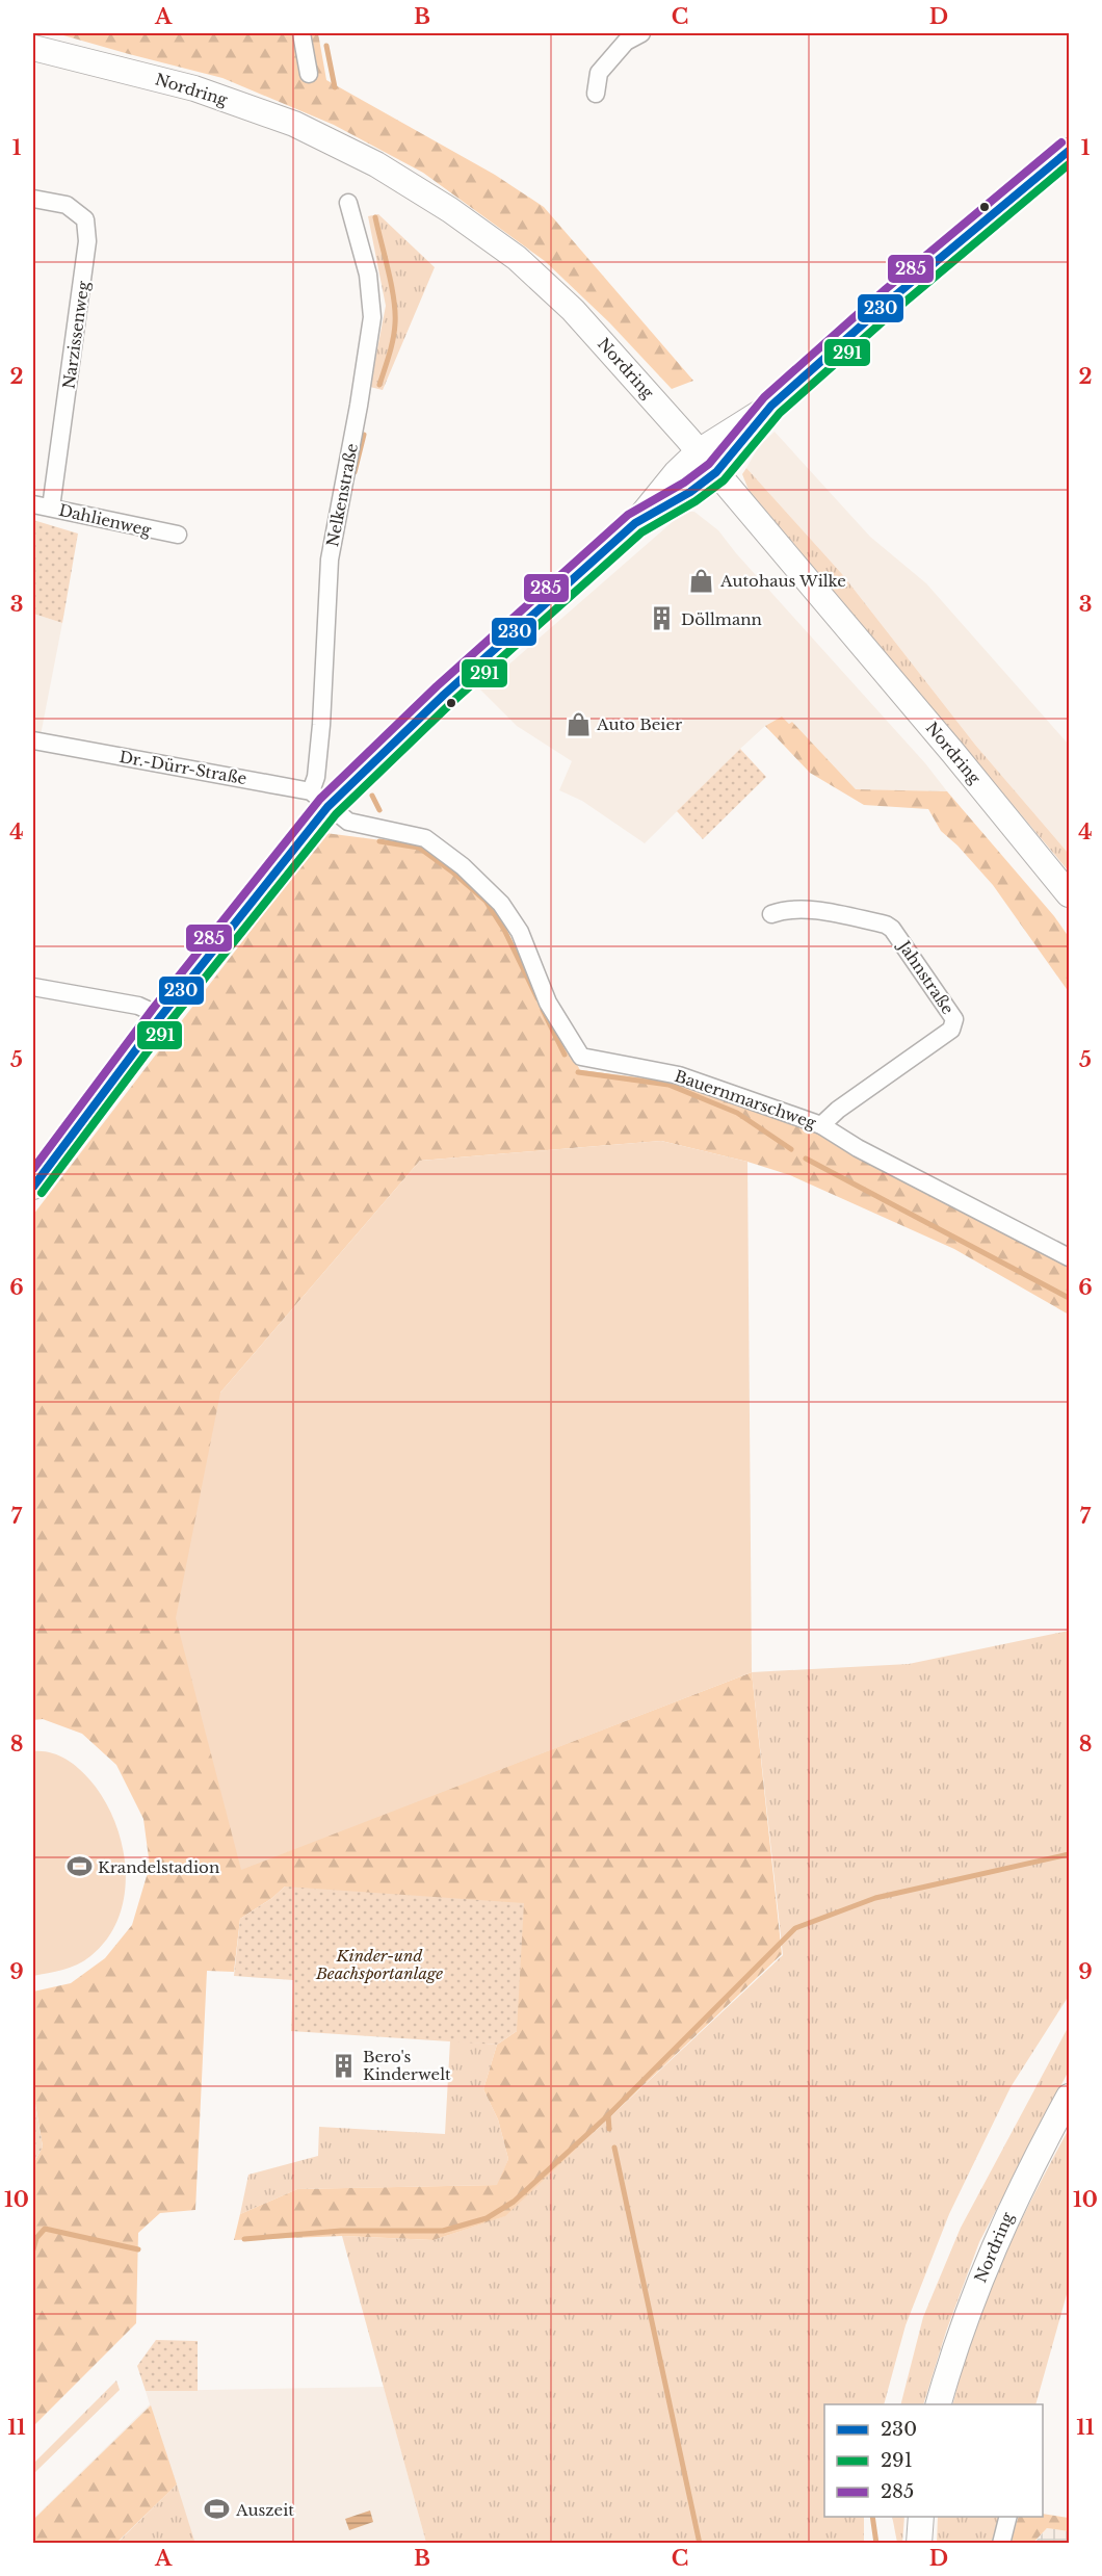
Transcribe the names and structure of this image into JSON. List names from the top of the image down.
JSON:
{
  "streets": {
    "main road": ["Nordring"],
    "street": [
      "Narzissenweg",
      "Nelkenstraße",
      "Dahlienweg",
      "Dr.-Dürr-Straße",
      "Jahnstraße",
      "Bauernmarschweg"
    ]
  },
  "crossings": [
    ["Narzissenweg", "Dahlienweg"],
    ["Nelkenstraße", "Dr.-Dürr-Straße"],
    ["Nelkenstraße", "Bauernmarschweg"],
    ["Dr.-Dürr-Straße", "Bauernmarschweg"],
    ["Jahnstraße", "Bauernmarschweg"]
  ],
  "parks": ["Kinder-und Beachsportanlage"],
  "places": {
    "shop": ["Autohaus Wilke", "Auto Beier"],
    "building": ["Döllmann", "Bero's Kinderwelt"],
    "sports": ["Krandelstadion", "Auszeit"]
  },
  "lines": ["transit line 285", "transit line 230", "transit line 291"],
  "legend": ["230", "291", "285"],
  "grid": {
    "columns": [
      "A",
      "B",
      "C",
      "D"
    ],
    "rows": [
      "1",
      "2",
      "3",
      "4",
      "5",
      "6",
      "7",
      "8",
      "9",
      "10",
      "11"
    ]
  }
}
